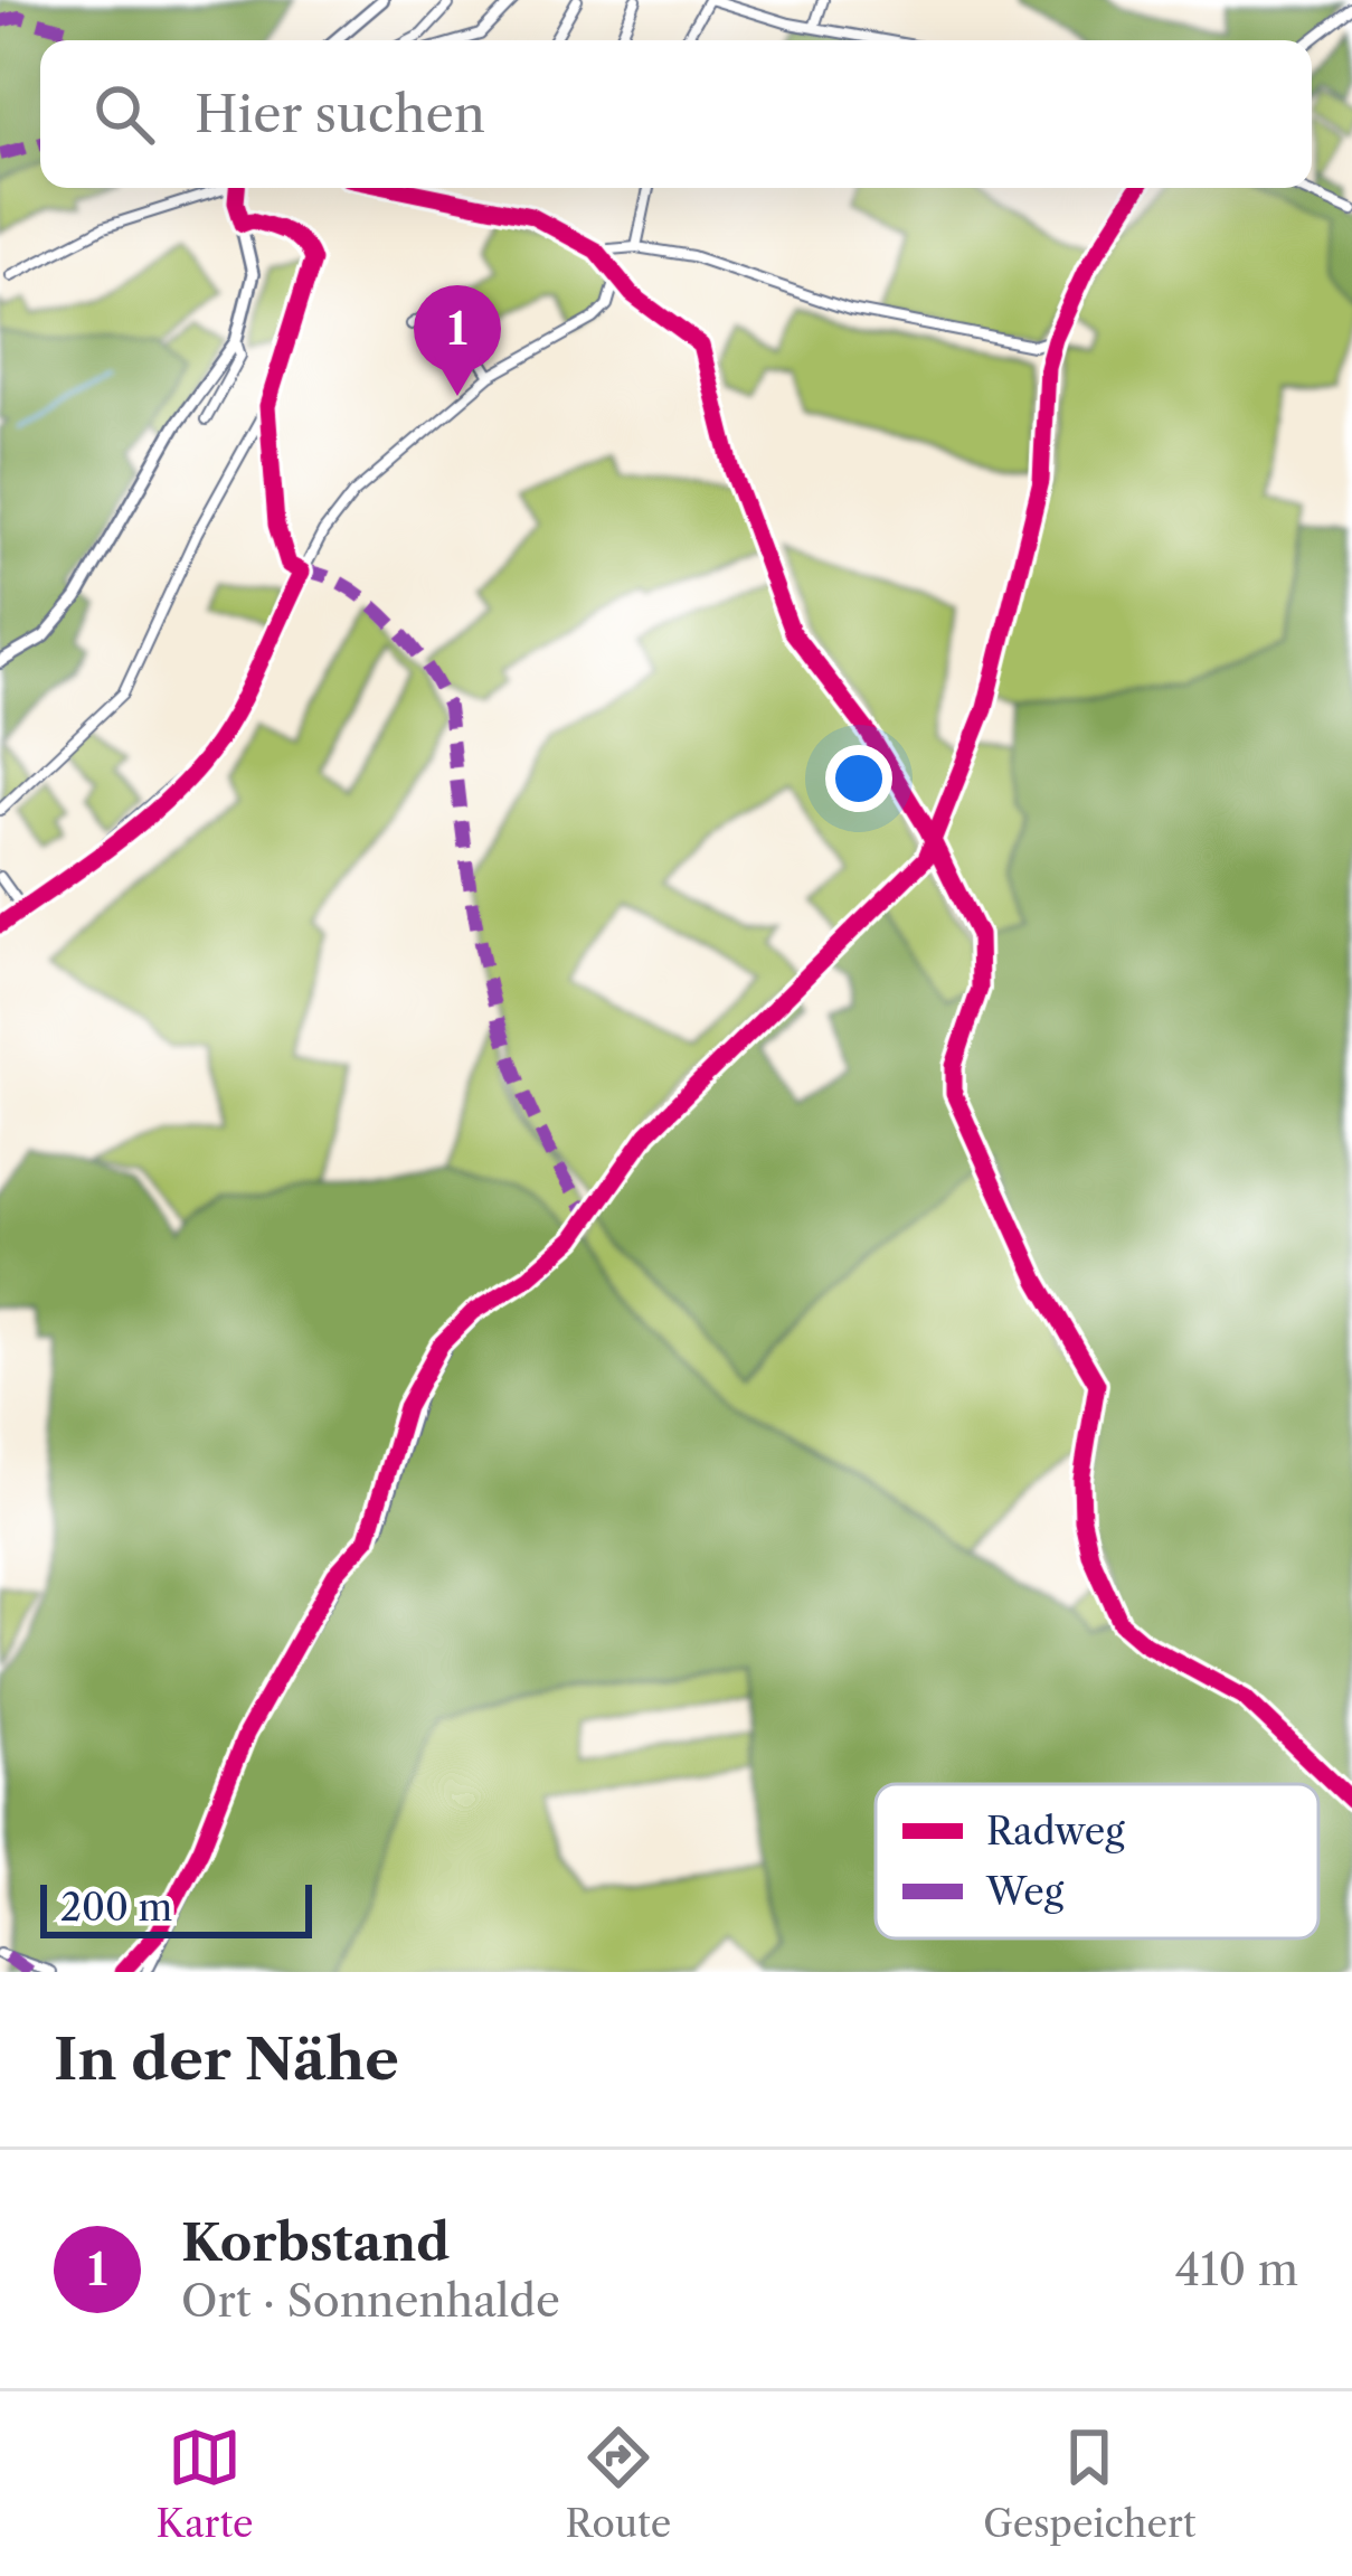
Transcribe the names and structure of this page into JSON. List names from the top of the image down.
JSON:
{
  "legend": ["Radweg", "Weg"],
  "scale_bar": "200 m",
  "page": {
    "search": "Hier suchen",
    "pins": "1",
    "scale": "200 m",
    "heading": "In der Nähe",
    "list": [
      {
        "mark": "1",
        "name": "Korbstand",
        "note": "Ort · Sonnenhalde",
        "value": "410 m"
      }
    ],
    "nav": ["Karte", "Route", "Gespeichert"]
  }
}
